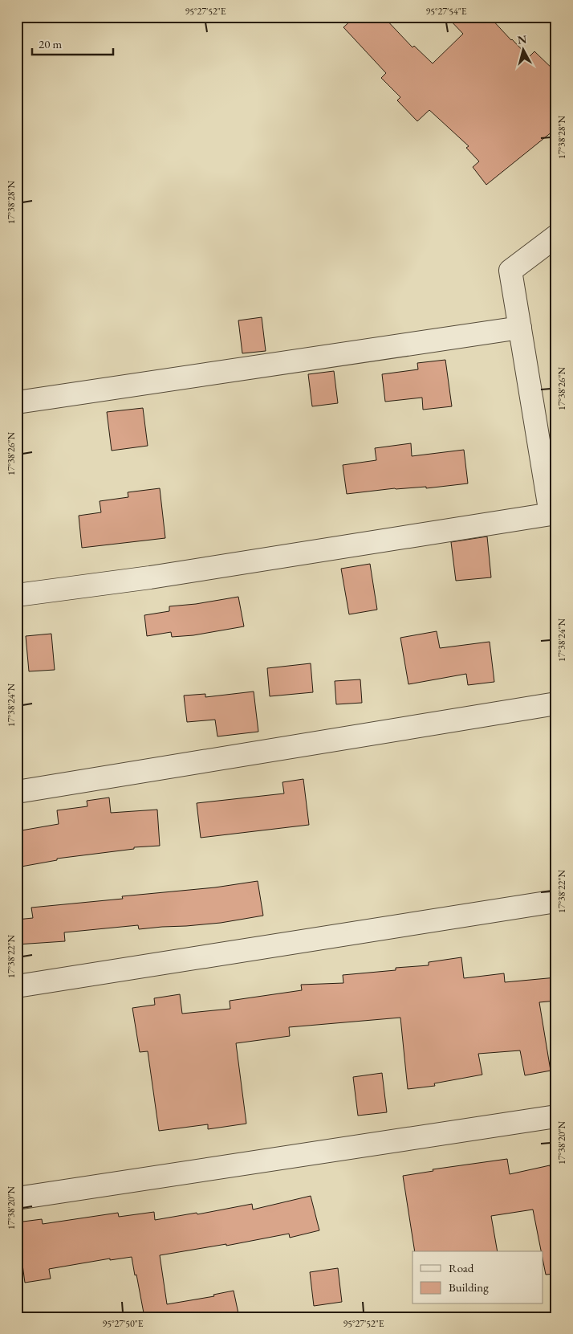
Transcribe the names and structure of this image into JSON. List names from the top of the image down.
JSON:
{
  "legend": ["Road", "Building"],
  "scale_bar": "20 m",
  "north": "top",
  "coordinates": [
    "95°27'52\"E",
    "95°27'54\"E",
    "17°38'28\"N",
    "17°38'26\"N",
    "17°38'24\"N",
    "17°38'22\"N",
    "17°38'20\"N",
    "95°27'50\"E"
  ]
}
